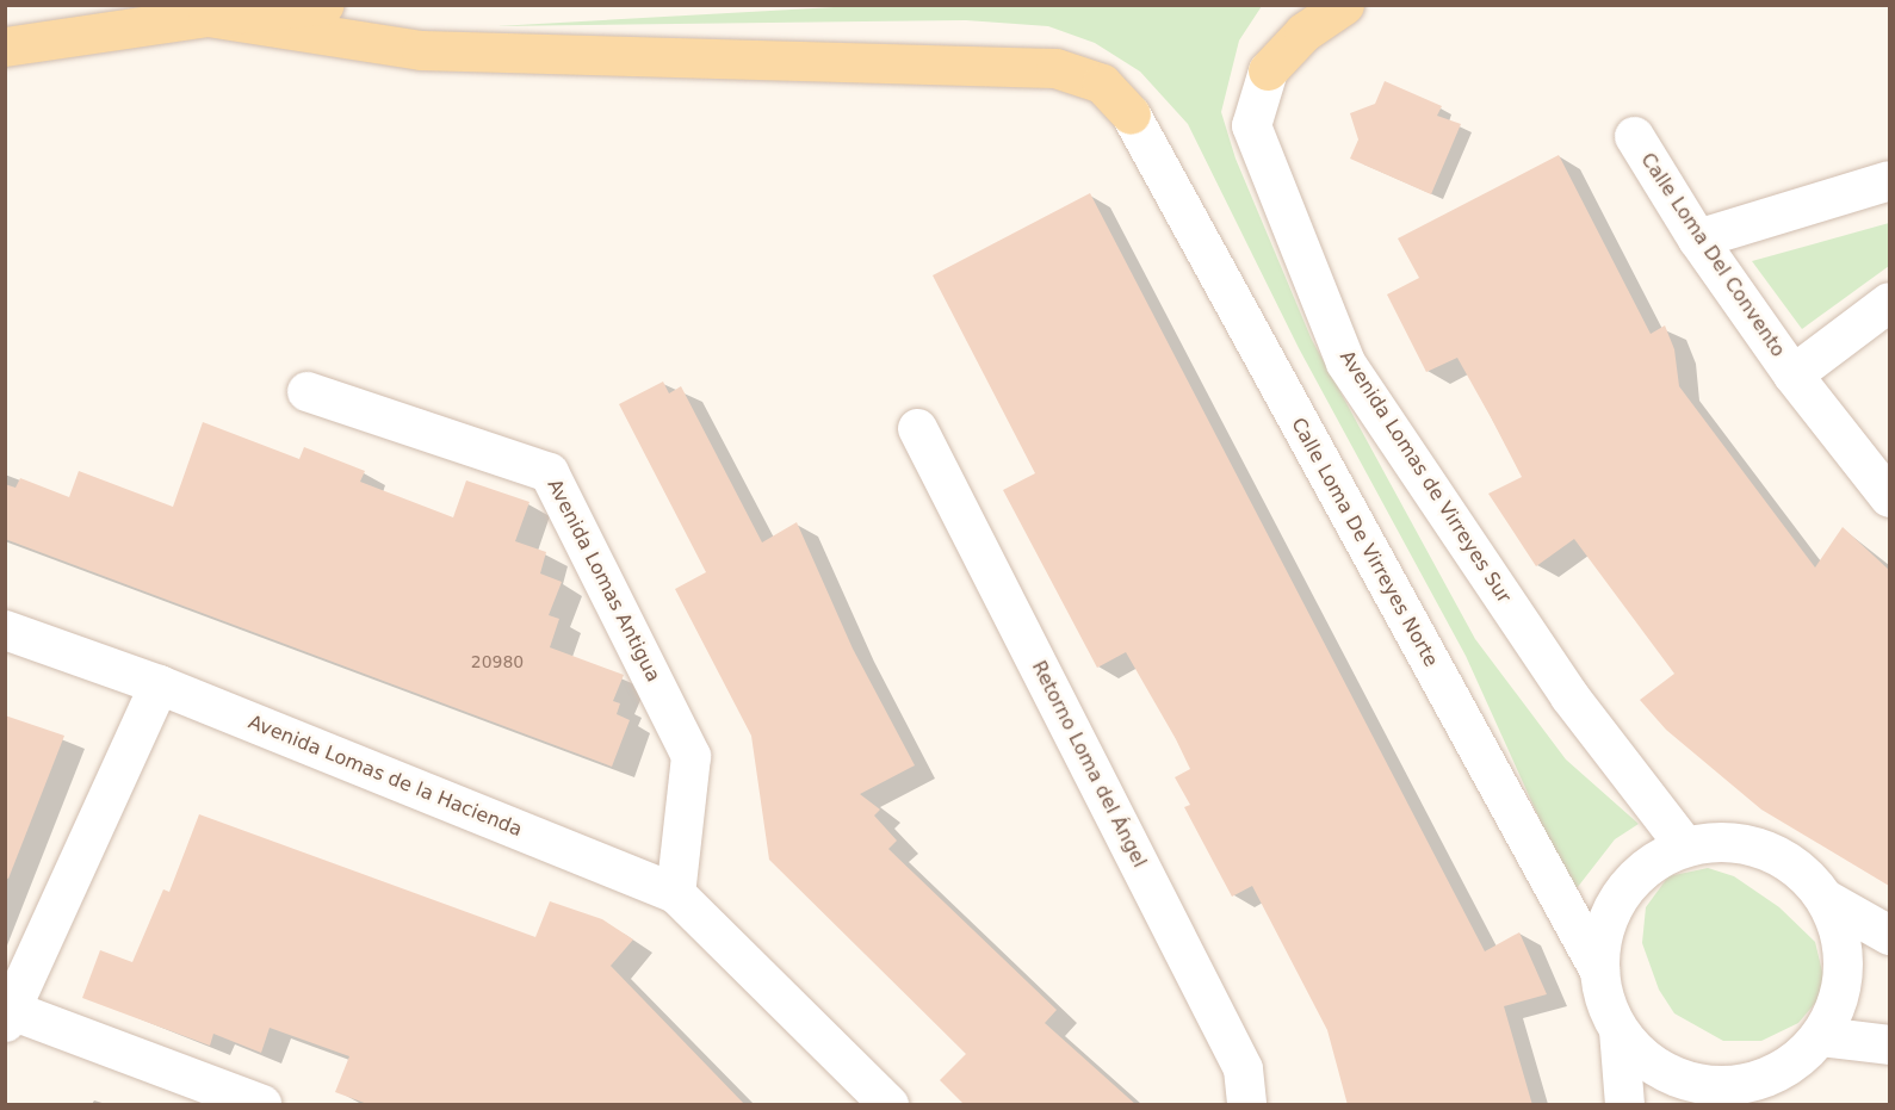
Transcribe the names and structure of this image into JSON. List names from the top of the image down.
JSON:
{
  "streets": {
    "street": [
      "Calle Loma Del Convento",
      "Avenida Lomas de Virreyes Sur",
      "Calle Loma De Virreyes Norte",
      "Avenida Lomas Antigua",
      "Retorno Loma del Ángel",
      "Avenida Lomas de la Hacienda"
    ]
  },
  "crossings": [
    ["Avenida Lomas de Virreyes Sur", "Calle Loma De Virreyes Norte"],
    ["Avenida Lomas Antigua", "Avenida Lomas de la Hacienda"]
  ],
  "house_numbers": ["20980"]
}
